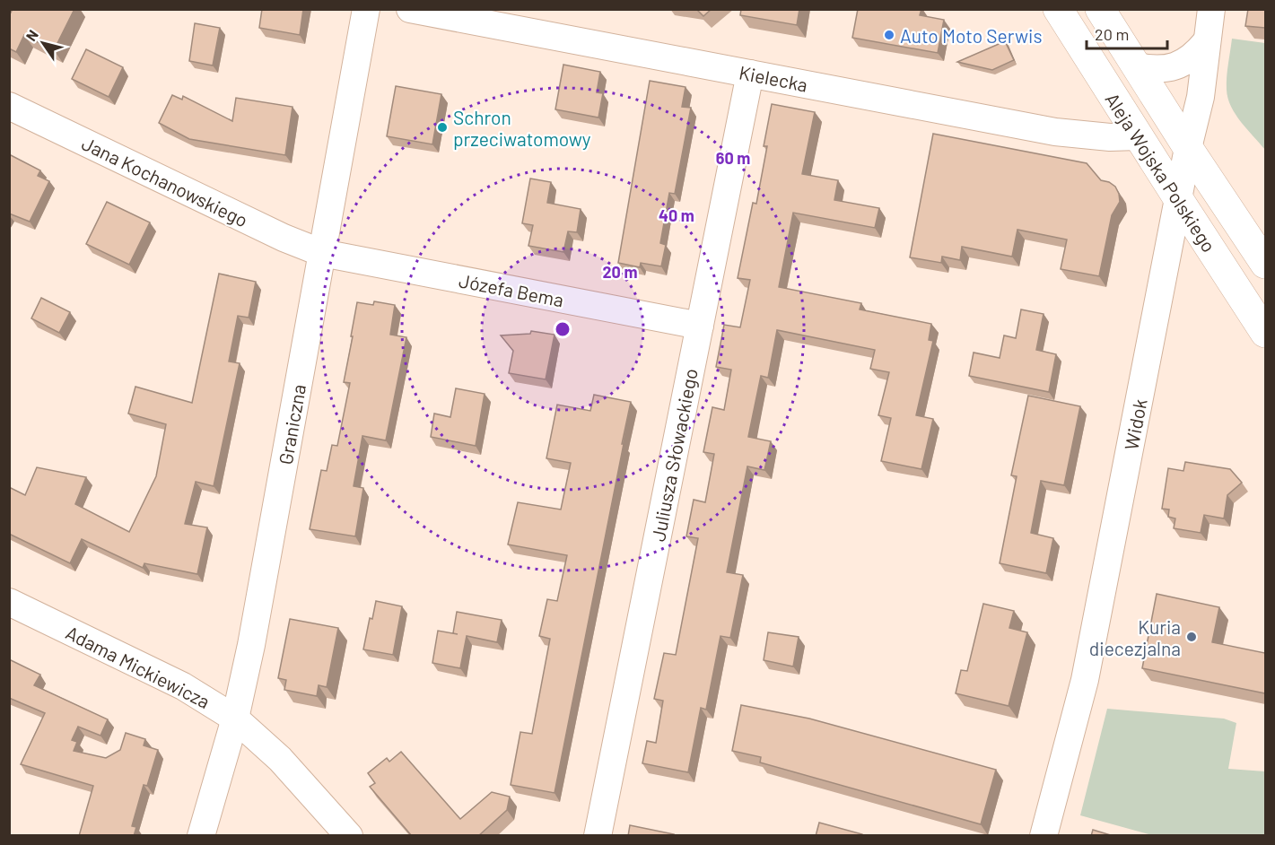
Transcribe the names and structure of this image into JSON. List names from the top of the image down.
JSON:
{
  "streets": {
    "main road": ["Aleja Wojska Polskiego"],
    "street": [
      "Kielecka",
      "Jana Kochanowskiego",
      "Józefa Bema",
      "Graniczna",
      "Widok",
      "Juliusza Słowackiego",
      "Adama Mickiewicza"
    ]
  },
  "crossings": [
    ["Kielecka", "Aleja Wojska Polskiego"],
    ["Kielecka", "Juliusza Słowackiego"],
    ["Aleja Wojska Polskiego", "Widok"],
    ["Jana Kochanowskiego", "Józefa Bema"],
    ["Jana Kochanowskiego", "Graniczna"],
    ["Józefa Bema", "Graniczna"],
    ["Józefa Bema", "Juliusza Słowackiego"],
    ["Graniczna", "Adama Mickiewicza"]
  ],
  "places": ["Auto Moto Serwis", "Schron przeciwatomowy", "Kuria diecezjalna"],
  "scale_bar": "20 m",
  "north": "top left",
  "rings": ["60 m", "40 m", "20 m"]
}
